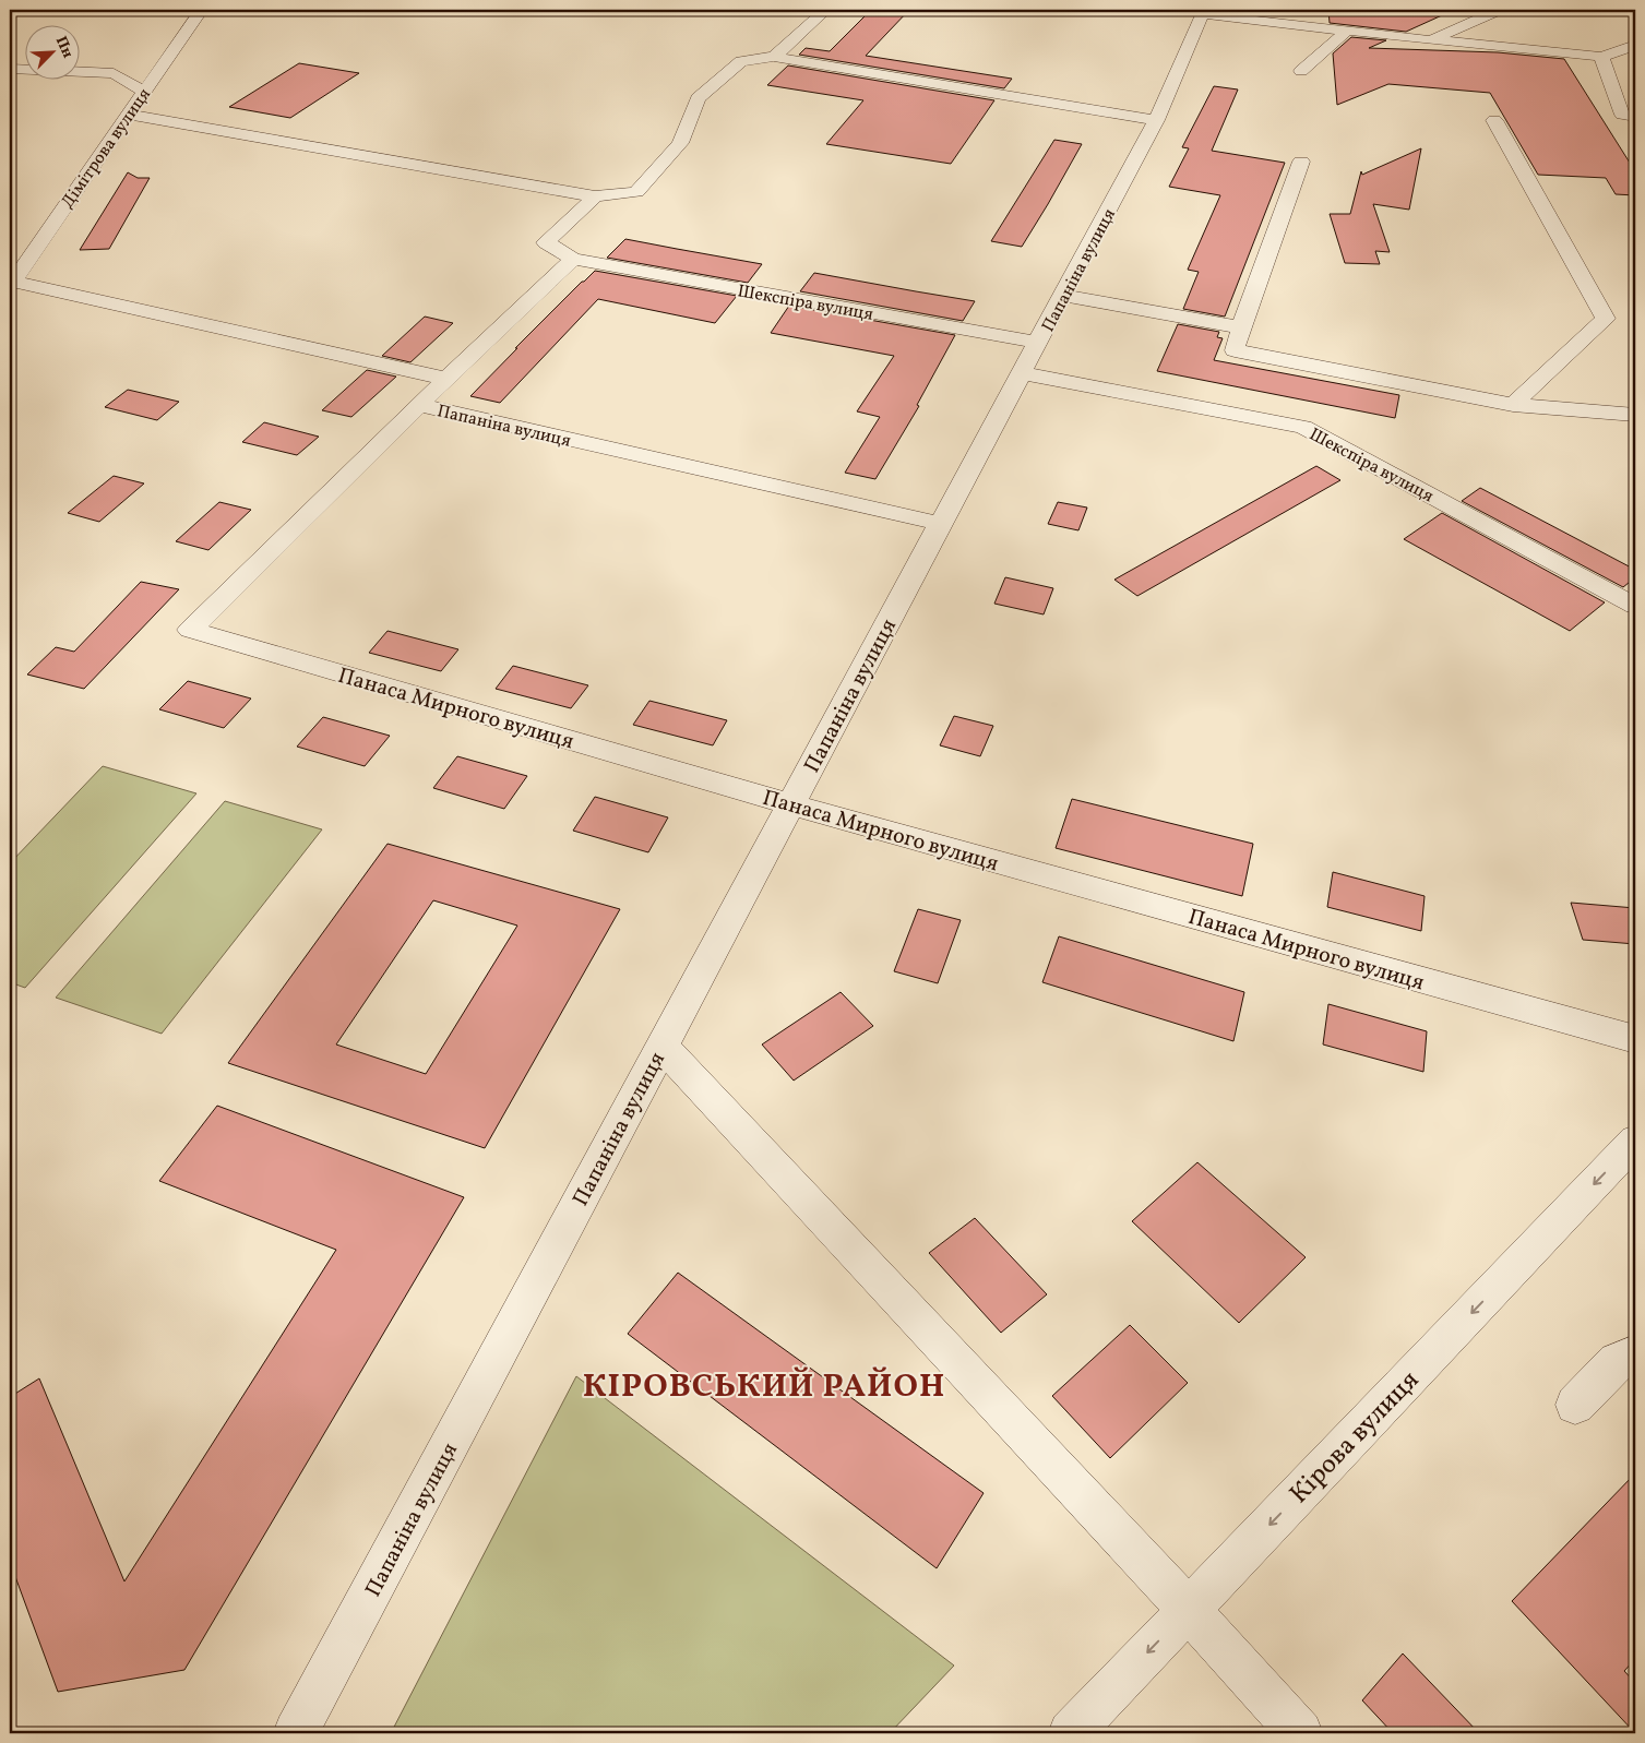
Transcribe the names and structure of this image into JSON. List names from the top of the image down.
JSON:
{
  "streets": {
    "street": [
      "Дімітрова вулиця",
      "Папаніна вулиця",
      "Шекспіра вулиця",
      "Панаса Мирного вулиця",
      "Кірова вулиця"
    ]
  },
  "crossings": [
    ["Папаніна вулиця", "Шекспіра вулиця"],
    ["Папаніна вулиця", "Панаса Мирного вулиця"],
    ["Шекспіра вулиця", "Панаса Мирного вулиця"]
  ],
  "one_way": ["Кірова вулиця"],
  "districts": ["КІРОВСЬКИЙ РАЙОН"],
  "north": "top right"
}
